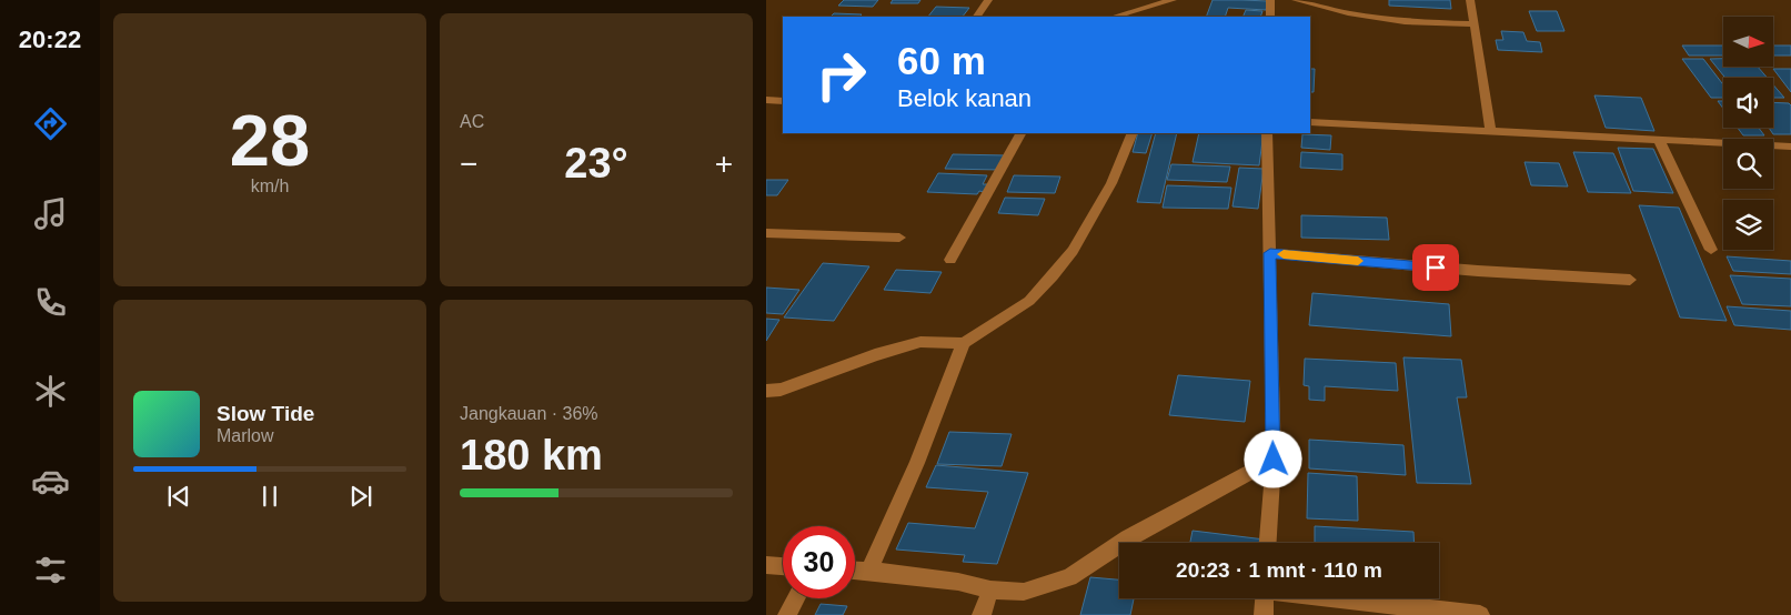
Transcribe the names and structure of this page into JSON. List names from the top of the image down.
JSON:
{
  "north": "right",
  "page": {
    "tabs": "20:22",
    "tile": [
      ["28", "km/h"],
      "AC",
      ["Jangkauan · 36%", "180 km"]
    ],
    "turn": ["60 m", "Belok kanan"],
    "heat": ["−", "23°", "+"],
    "song": ["Slow Tide", "Marlow"],
    "limit": "30",
    "trip": "20:23 · 1 mnt · 110 m"
  }
}
